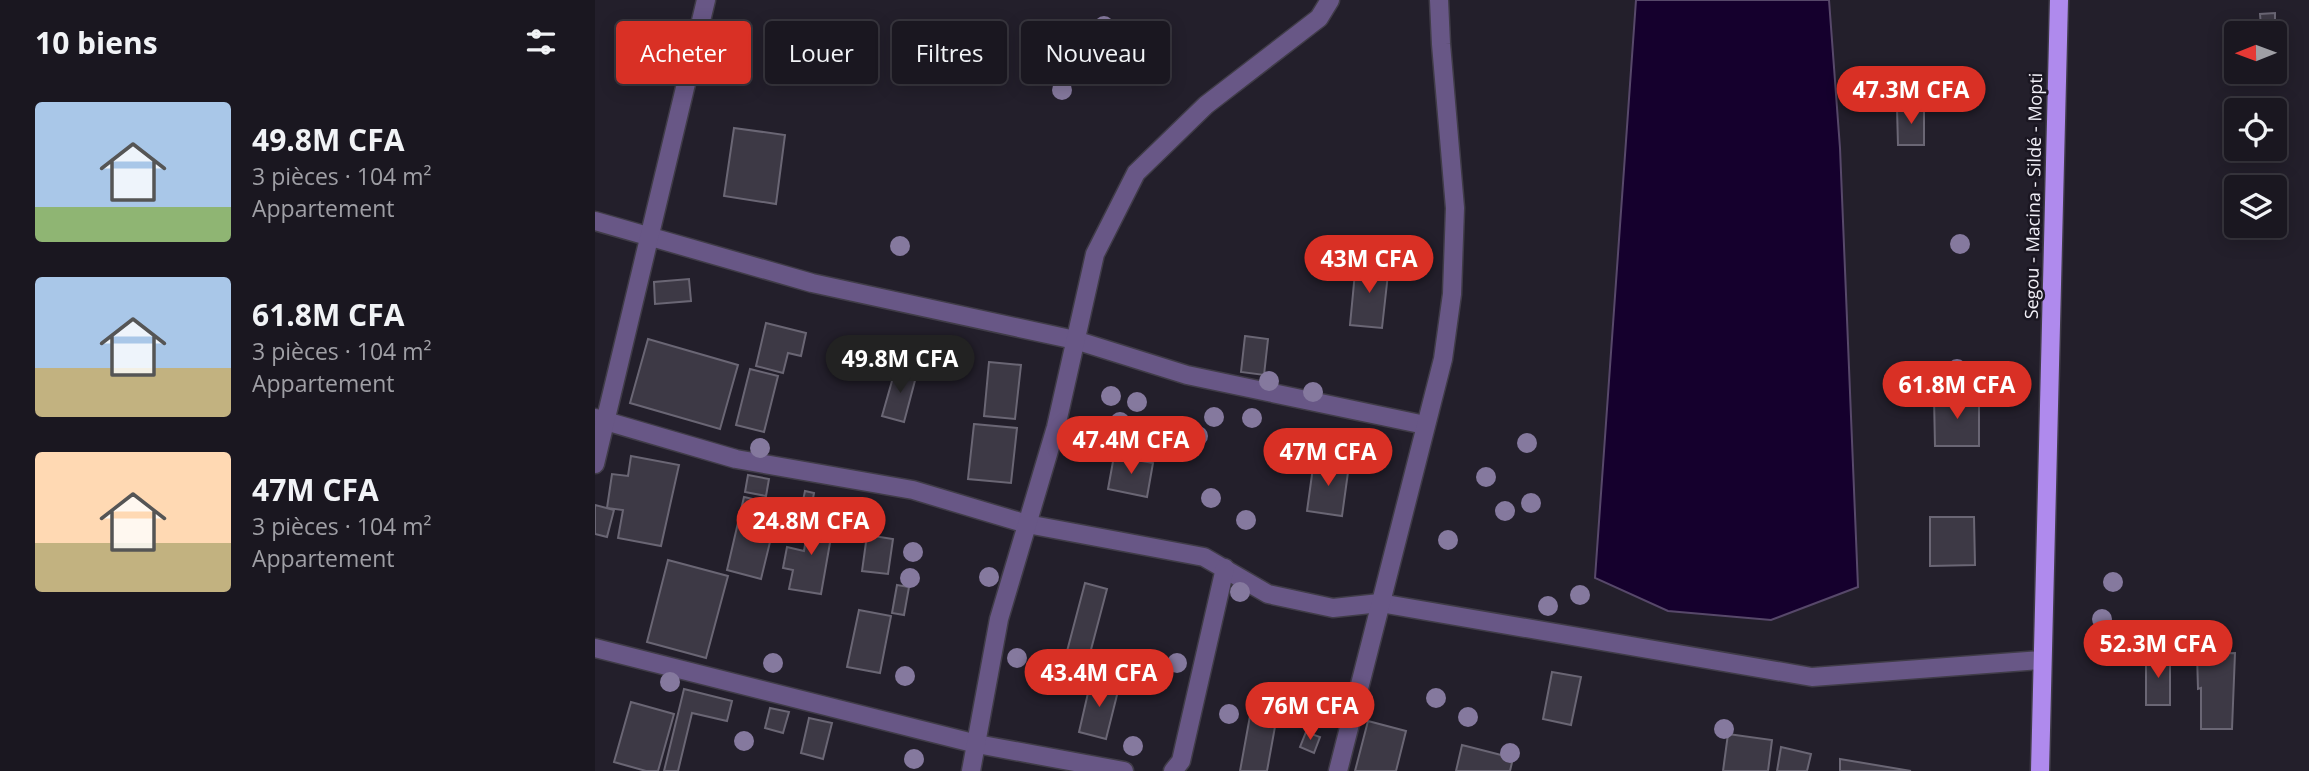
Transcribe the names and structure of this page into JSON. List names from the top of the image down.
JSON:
{
  "streets": {
    "main road": ["Segou - Macina - Sildé - Mopti"]
  },
  "north": "left",
  "page": {
    "heading": "10 biens",
    "chip": [
      "Acheter",
      "Louer",
      "Filtres",
      "Nouveau"
    ],
    "price": [
      "47.3M CFA",
      "43M CFA",
      "49.8M CFA",
      "61.8M CFA",
      "47.4M CFA",
      "47M CFA",
      "24.8M CFA",
      "52.3M CFA",
      "43.4M CFA",
      "76M CFA"
    ],
    "list": [
      {
        "name": "49.8M CFA",
        "note": "3 pièces · 104 m² · Appartement"
      },
      {
        "name": "61.8M CFA",
        "note": "3 pièces · 104 m² · Appartement"
      },
      {
        "name": "47M CFA",
        "note": "3 pièces · 104 m² · Appartement"
      }
    ]
  }
}
